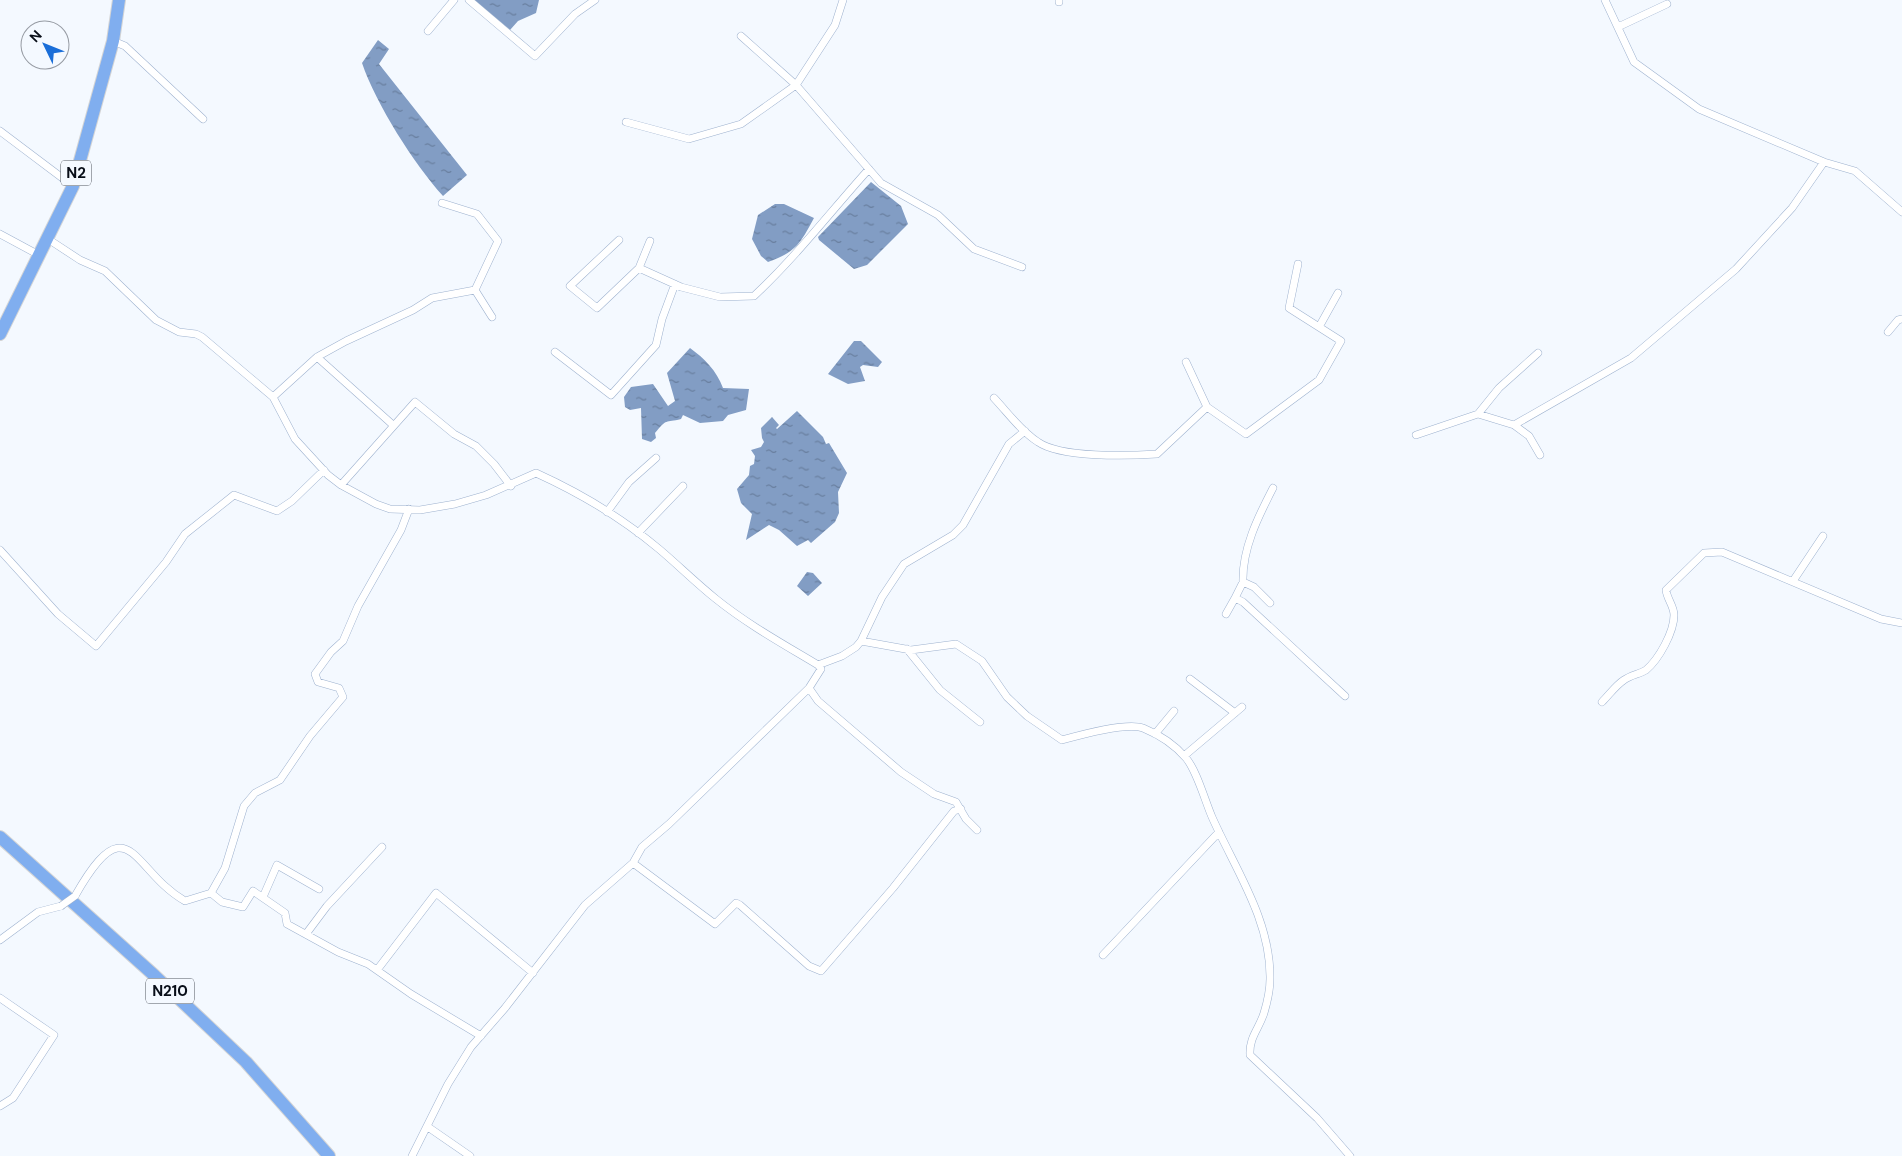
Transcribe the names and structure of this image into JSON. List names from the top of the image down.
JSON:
{
  "streets": {
    "highway": ["N2", "N210"]
  },
  "north": "top left"
}
